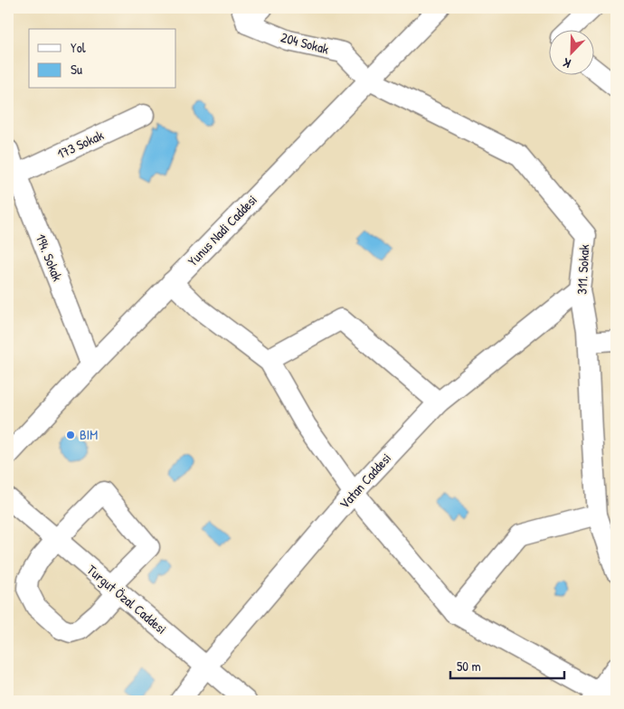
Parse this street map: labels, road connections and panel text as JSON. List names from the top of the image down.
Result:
{
  "streets": {
    "street": [
      "204 Sokak",
      "173 Sokak",
      "Yunus Nadi Caddesi",
      "194. Sokak",
      "311. Sokak",
      "Vatan Caddesi",
      "Turgut Özal Caddesi"
    ]
  },
  "crossings": [
    ["204 Sokak", "Yunus Nadi Caddesi"],
    ["204 Sokak", "311. Sokak"],
    ["173 Sokak", "194. Sokak"],
    ["Yunus Nadi Caddesi", "194. Sokak"],
    ["Yunus Nadi Caddesi", "311. Sokak"],
    ["311. Sokak", "Vatan Caddesi"],
    ["Vatan Caddesi", "Turgut Özal Caddesi"]
  ],
  "places": ["BIM"],
  "legend": ["Yol", "Su"],
  "scale_bar": "50 m",
  "north": "bottom left"
}
